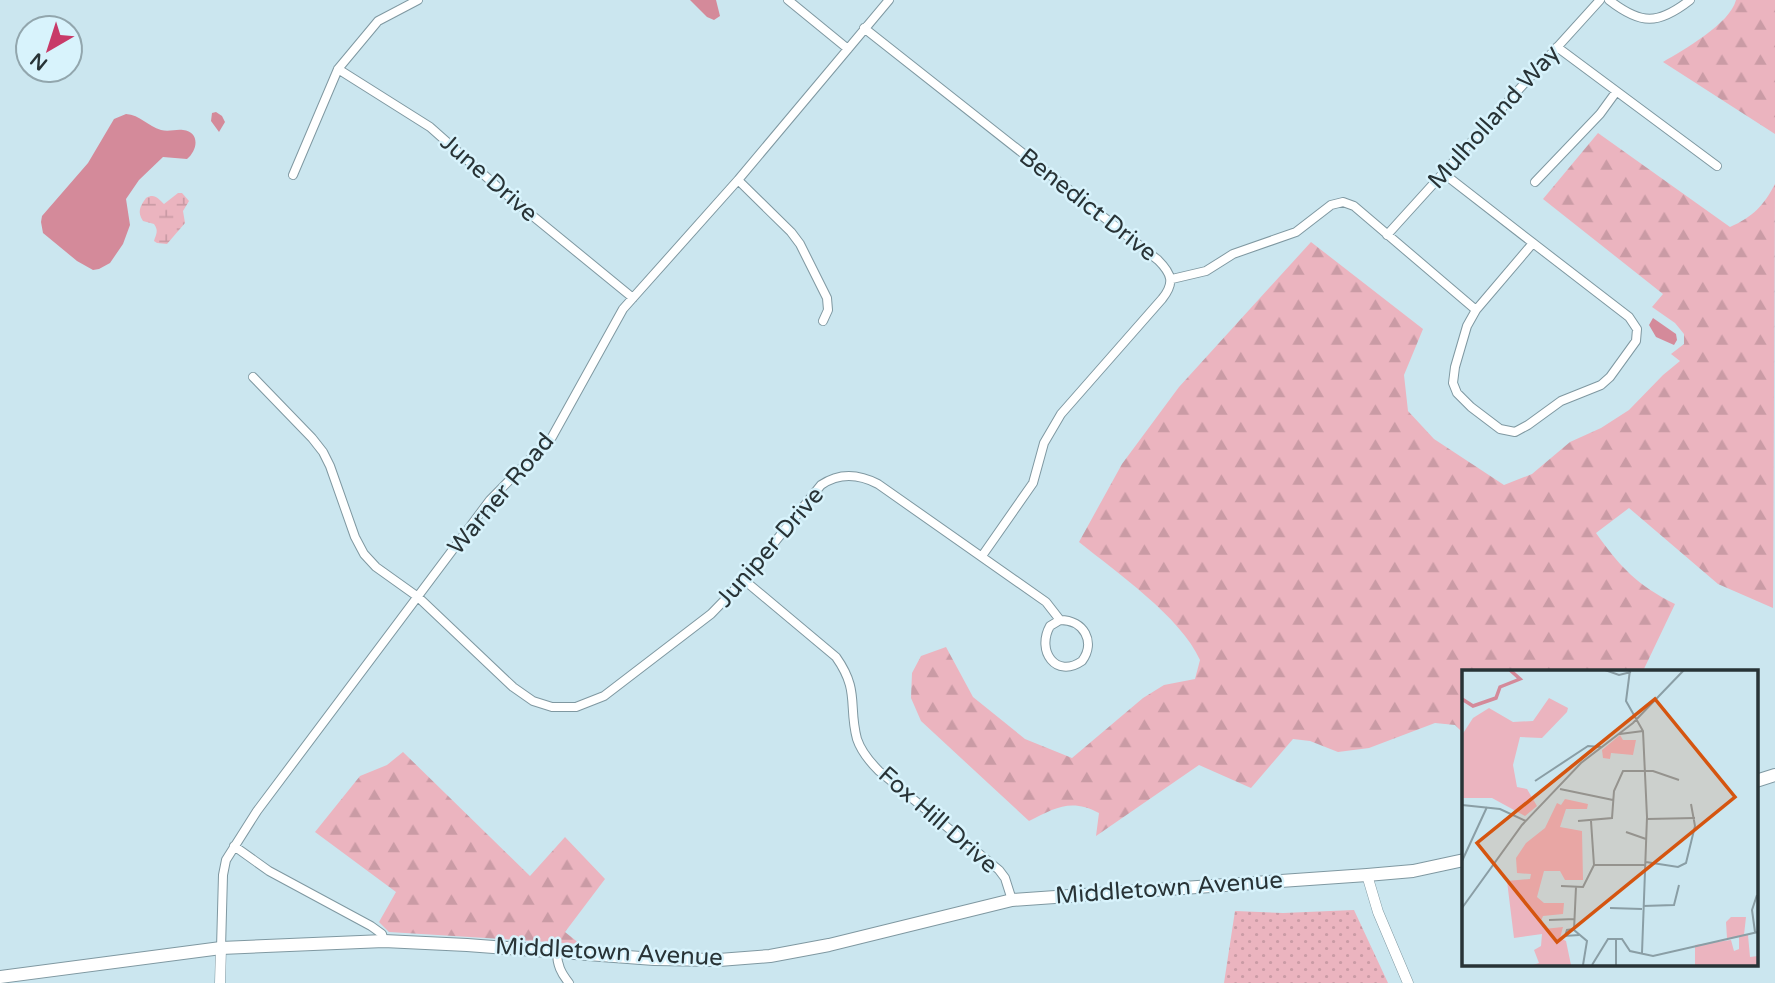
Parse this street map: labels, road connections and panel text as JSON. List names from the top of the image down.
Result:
{
  "streets": {
    "main road": ["Middletown Avenue"],
    "street": [
      "Mulholland Way",
      "June Drive",
      "Benedict Drive",
      "Warner Road",
      "Juniper Drive",
      "Fox Hill Drive"
    ]
  },
  "crossings": [
    ["June Drive", "Warner Road"],
    ["Benedict Drive", "Warner Road"],
    ["Benedict Drive", "Juniper Drive"],
    ["Warner Road", "Juniper Drive"],
    ["Warner Road", "Middletown Avenue"],
    ["Juniper Drive", "Fox Hill Drive"],
    ["Fox Hill Drive", "Middletown Avenue"]
  ],
  "north": "bottom left"
}
